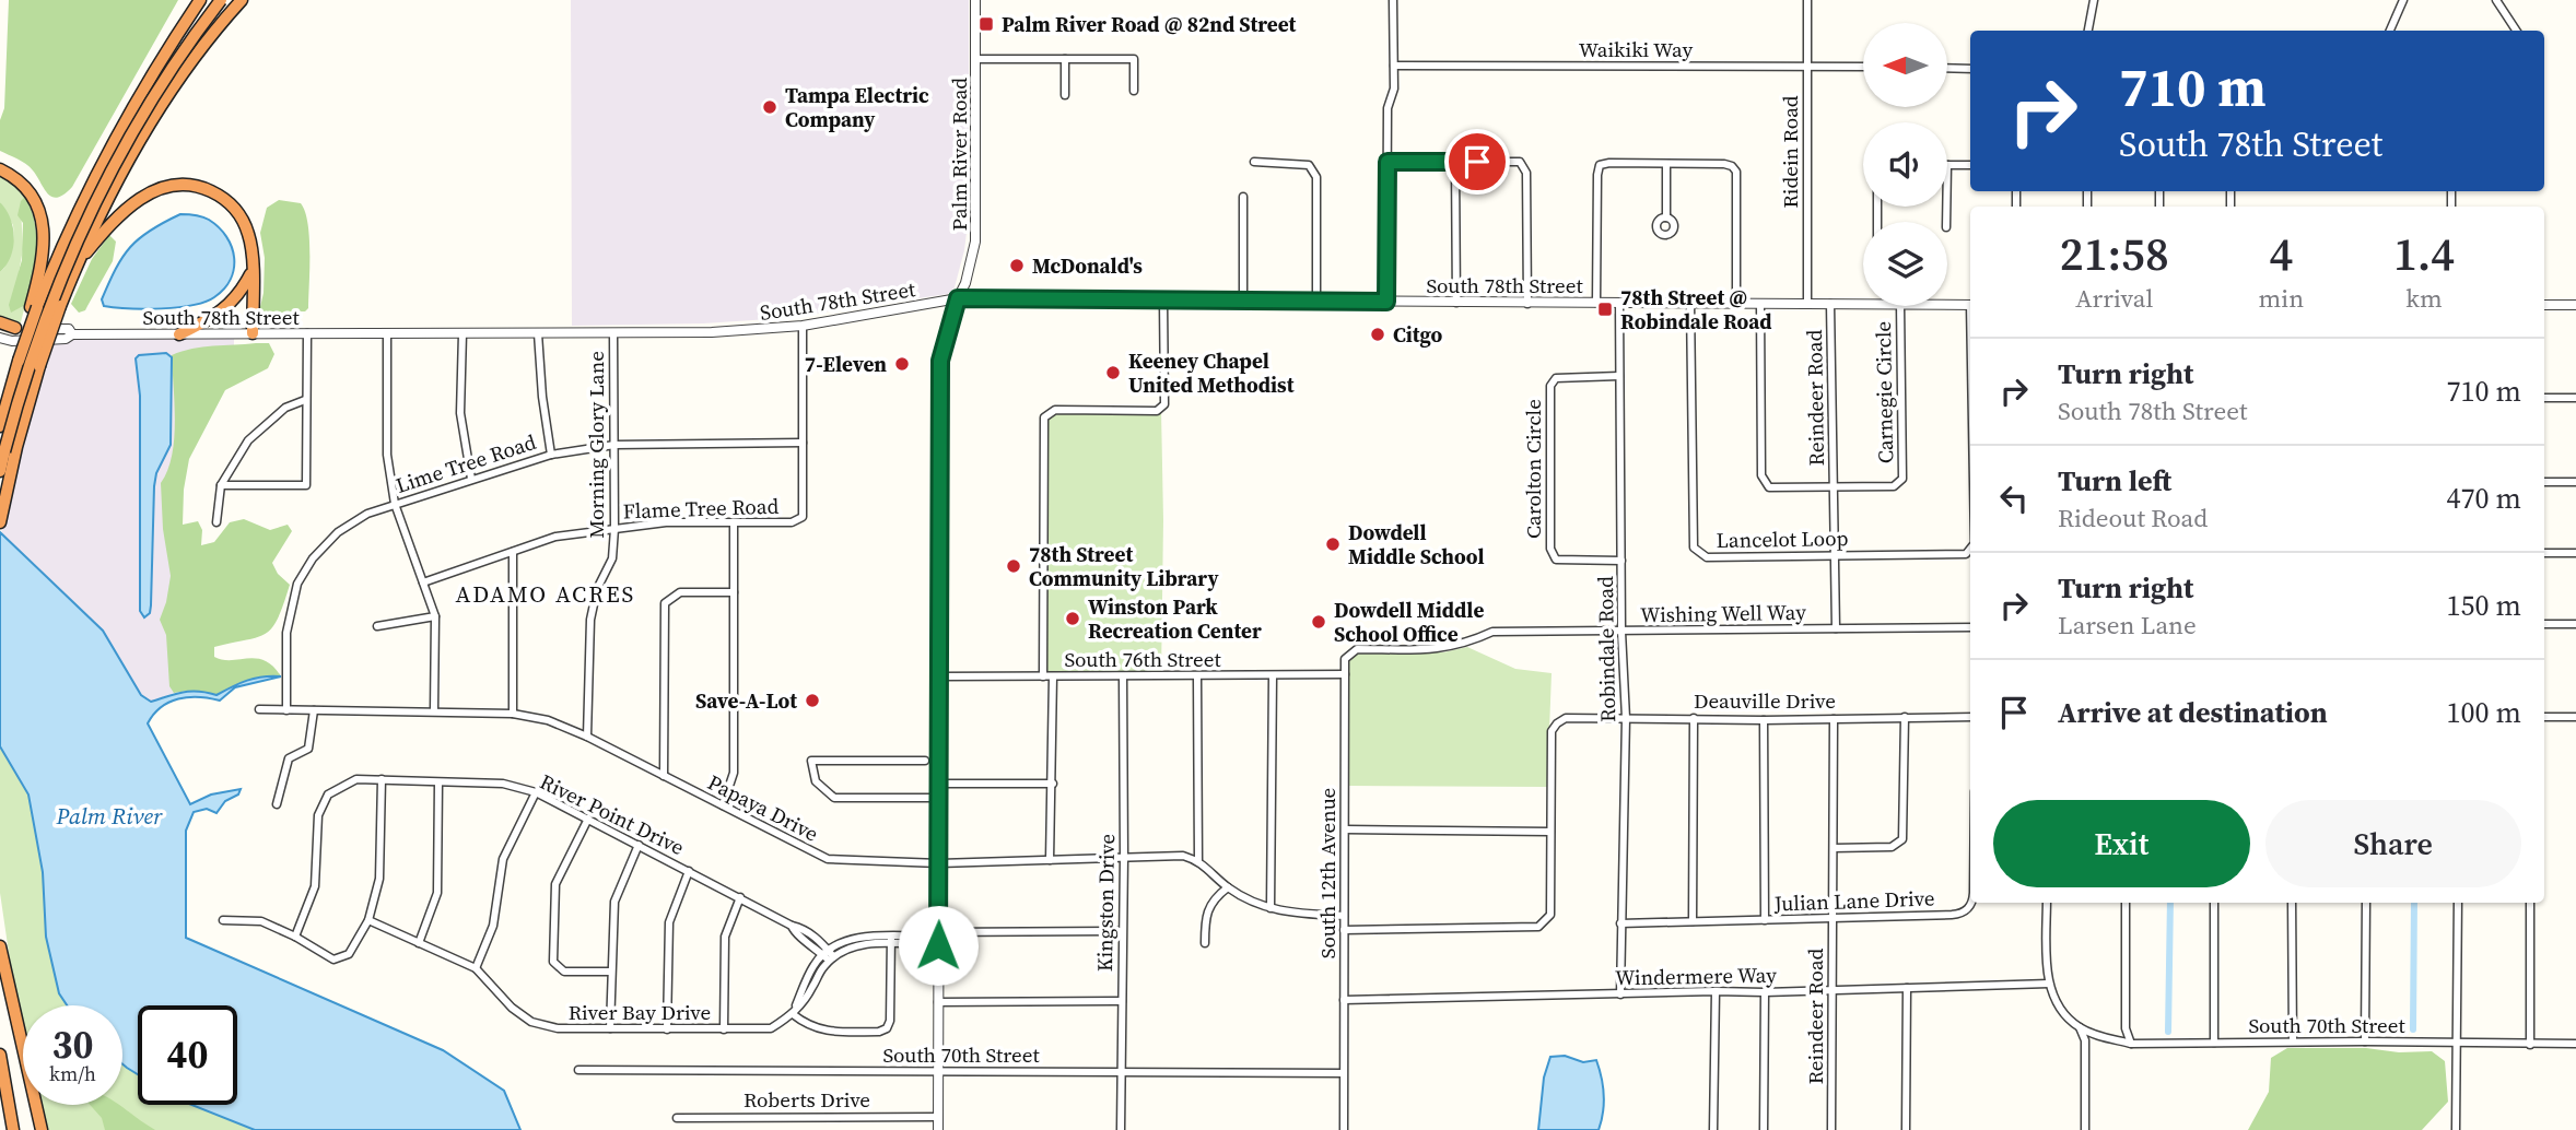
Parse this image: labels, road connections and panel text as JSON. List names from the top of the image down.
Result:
{
  "streets": {
    "street": [
      "Waikiki Way",
      "Ridein Road",
      "Palm River Road",
      "South 78th Street",
      "Carnegie Circle",
      "Reindeer Road",
      "Morning Glory Lane",
      "Lime Tree Road",
      "Carolton Circle",
      "Flame Tree Road",
      "Lancelot Loop",
      "Wishing Well Way",
      "Robindale Road",
      "South 76th Street",
      "Deauville Drive",
      "Papaya Drive",
      "River Point Drive",
      "South 12th Avenue",
      "Julian Lane Drive",
      "Kingston Drive",
      "Windermere Way",
      "River Bay Drive",
      "South 70th Street",
      "Roberts Drive"
    ]
  },
  "crossings": [
    ["Waikiki Way", "Ridein Road"],
    ["Ridein Road", "South 78th Street"],
    ["Palm River Road", "South 78th Street"],
    ["Palm River Road", "South 76th Street"],
    ["Palm River Road", "Papaya Drive"],
    ["Palm River Road", "South 70th Street"],
    ["Palm River Road", "Roberts Drive"],
    ["South 78th Street", "Carnegie Circle"],
    ["South 78th Street", "Reindeer Road"],
    ["South 78th Street", "Morning Glory Lane"],
    ["South 78th Street", "Lancelot Loop"],
    ["South 78th Street", "Robindale Road"],
    ["Carnegie Circle", "Reindeer Road"],
    ["Reindeer Road", "Lancelot Loop"],
    ["Reindeer Road", "Wishing Well Way"],
    ["Reindeer Road", "Deauville Drive"],
    ["Reindeer Road", "Julian Lane Drive"],
    ["Reindeer Road", "Windermere Way"],
    ["Morning Glory Lane", "Lime Tree Road"],
    ["Morning Glory Lane", "Flame Tree Road"],
    ["Morning Glory Lane", "Papaya Drive"],
    ["Lime Tree Road", "Flame Tree Road"],
    ["Lime Tree Road", "Papaya Drive"],
    ["Carolton Circle", "Robindale Road"],
    ["Wishing Well Way", "Robindale Road"],
    ["Wishing Well Way", "South 76th Street"],
    ["Wishing Well Way", "South 12th Avenue"],
    ["Robindale Road", "Deauville Drive"],
    ["Robindale Road", "Julian Lane Drive"],
    ["Robindale Road", "Windermere Way"],
    ["South 76th Street", "South 12th Avenue"],
    ["South 76th Street", "Kingston Drive"],
    ["Papaya Drive", "Kingston Drive"],
    ["South 12th Avenue", "Windermere Way"],
    ["South 12th Avenue", "South 70th Street"],
    ["Kingston Drive", "South 70th Street"]
  ],
  "districts": ["ADAMO ACRES"],
  "water": ["Palm River"],
  "places": {
    "transit": ["Palm River Road @ 82nd Street", "78th Street @ Robindale Road"],
    "other": [
      "Tampa Electric Company",
      "McDonald's",
      "Citgo",
      "7-Eleven",
      "Keeney Chapel United Methodist",
      "Dowdell Middle School",
      "78th Street Community Library",
      "Winston Park Recreation Center",
      "Dowdell Middle School Office",
      "Save-A-Lot"
    ]
  },
  "north": "left",
  "page": {
    "turn": ["710 m", "South 78th Street"],
    "eta": [
      "21:58",
      "Arrival",
      "4",
      "min",
      "1.4",
      "km"
    ],
    "list": [
      {
        "name": "Turn right",
        "note": "South 78th Street",
        "value": "710 m"
      },
      {
        "name": "Turn left",
        "note": "Rideout Road",
        "value": "470 m"
      },
      {
        "name": "Turn right",
        "note": "Larsen Lane",
        "value": "150 m"
      },
      {
        "name": "Arrive at destination",
        "value": "100 m"
      }
    ],
    "buttons": ["Exit", "Share"],
    "speed": "30 km/h",
    "limit": "40"
  }
}
